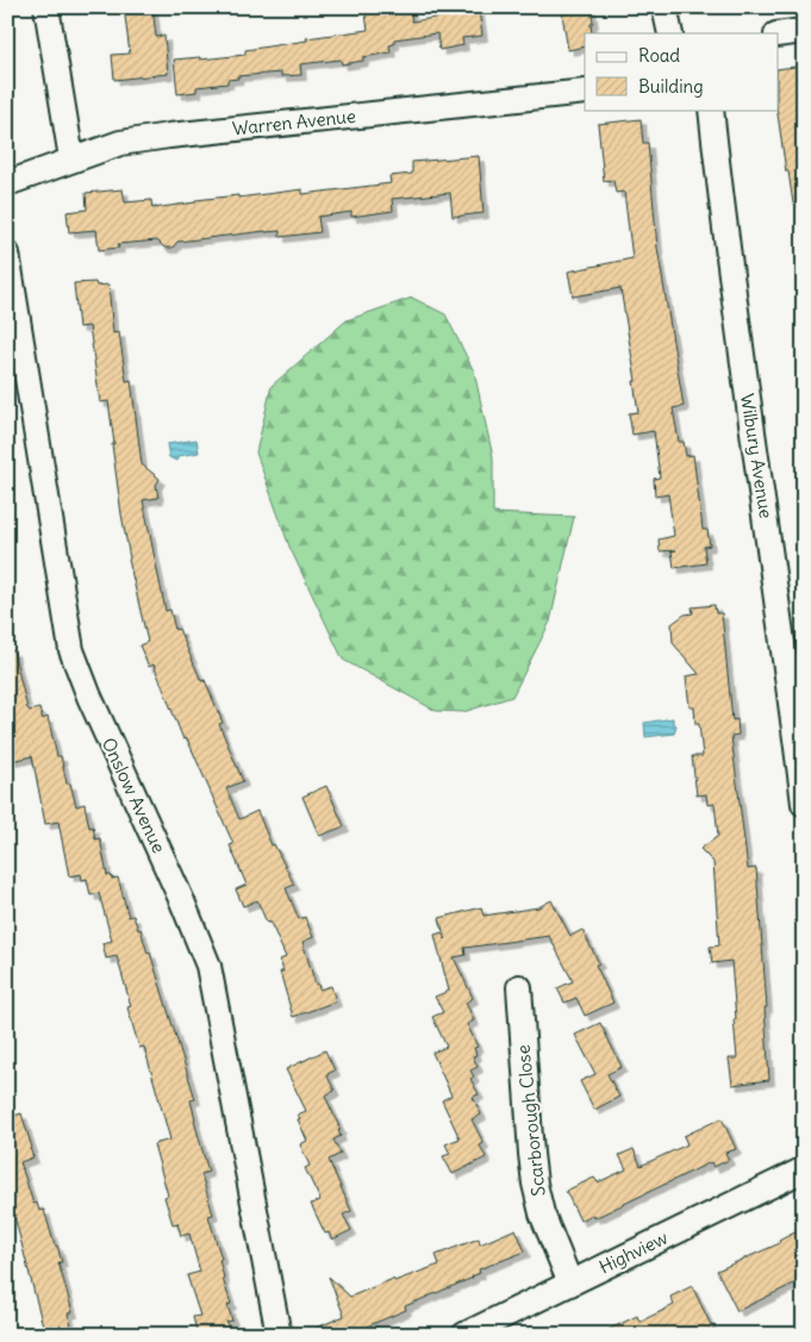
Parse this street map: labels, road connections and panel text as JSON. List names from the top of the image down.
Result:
{
  "streets": {
    "street": [
      "Warren Avenue",
      "Wilbury Avenue",
      "Onslow Avenue",
      "Scarborough Close",
      "Highview"
    ]
  },
  "crossings": [
    ["Scarborough Close", "Highview"]
  ],
  "legend": ["Road", "Building"]
}
